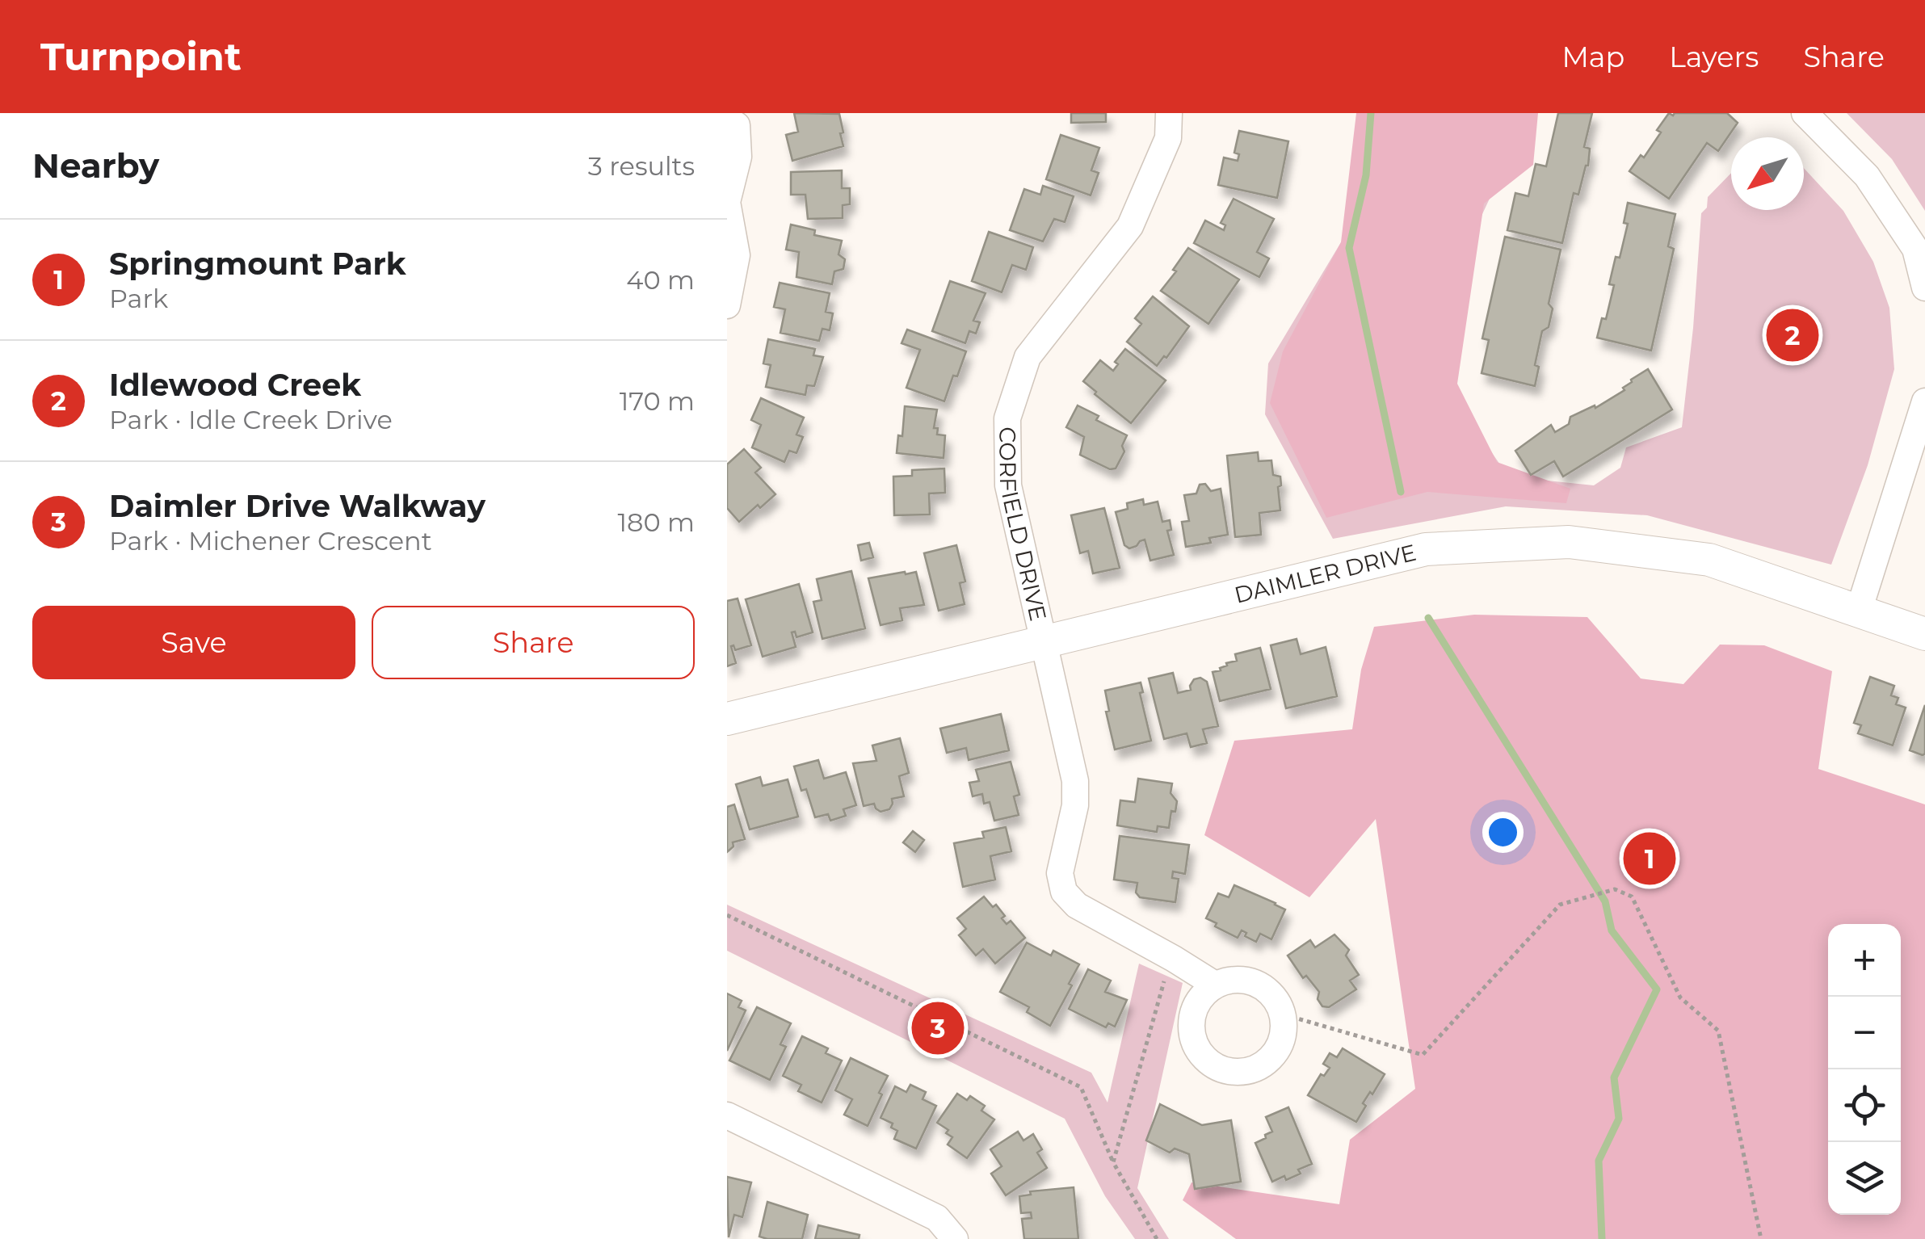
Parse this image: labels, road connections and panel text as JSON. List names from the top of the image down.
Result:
{
  "streets": {
    "street": ["CORFIELD DRIVE", "DAIMLER DRIVE"]
  },
  "crossings": [
    ["CORFIELD DRIVE", "DAIMLER DRIVE"]
  ],
  "north": "bottom left",
  "page": {
    "header": "Turnpoint",
    "nav": ["Map", "Layers", "Share"],
    "heading": ["Nearby", "3 results"],
    "list": [
      {
        "mark": "1",
        "name": "Springmount Park",
        "note": "Park",
        "value": "40 m"
      },
      {
        "mark": "2",
        "name": "Idlewood Creek",
        "note": "Park · Idle Creek Drive",
        "value": "170 m"
      },
      {
        "mark": "3",
        "name": "Daimler Drive Walkway",
        "note": "Park · Michener Crescent",
        "value": "180 m"
      }
    ],
    "pins": ["2", "1", "3"],
    "buttons": ["Save", "Share"],
    "map_buttons": ["+", "−"]
  }
}
